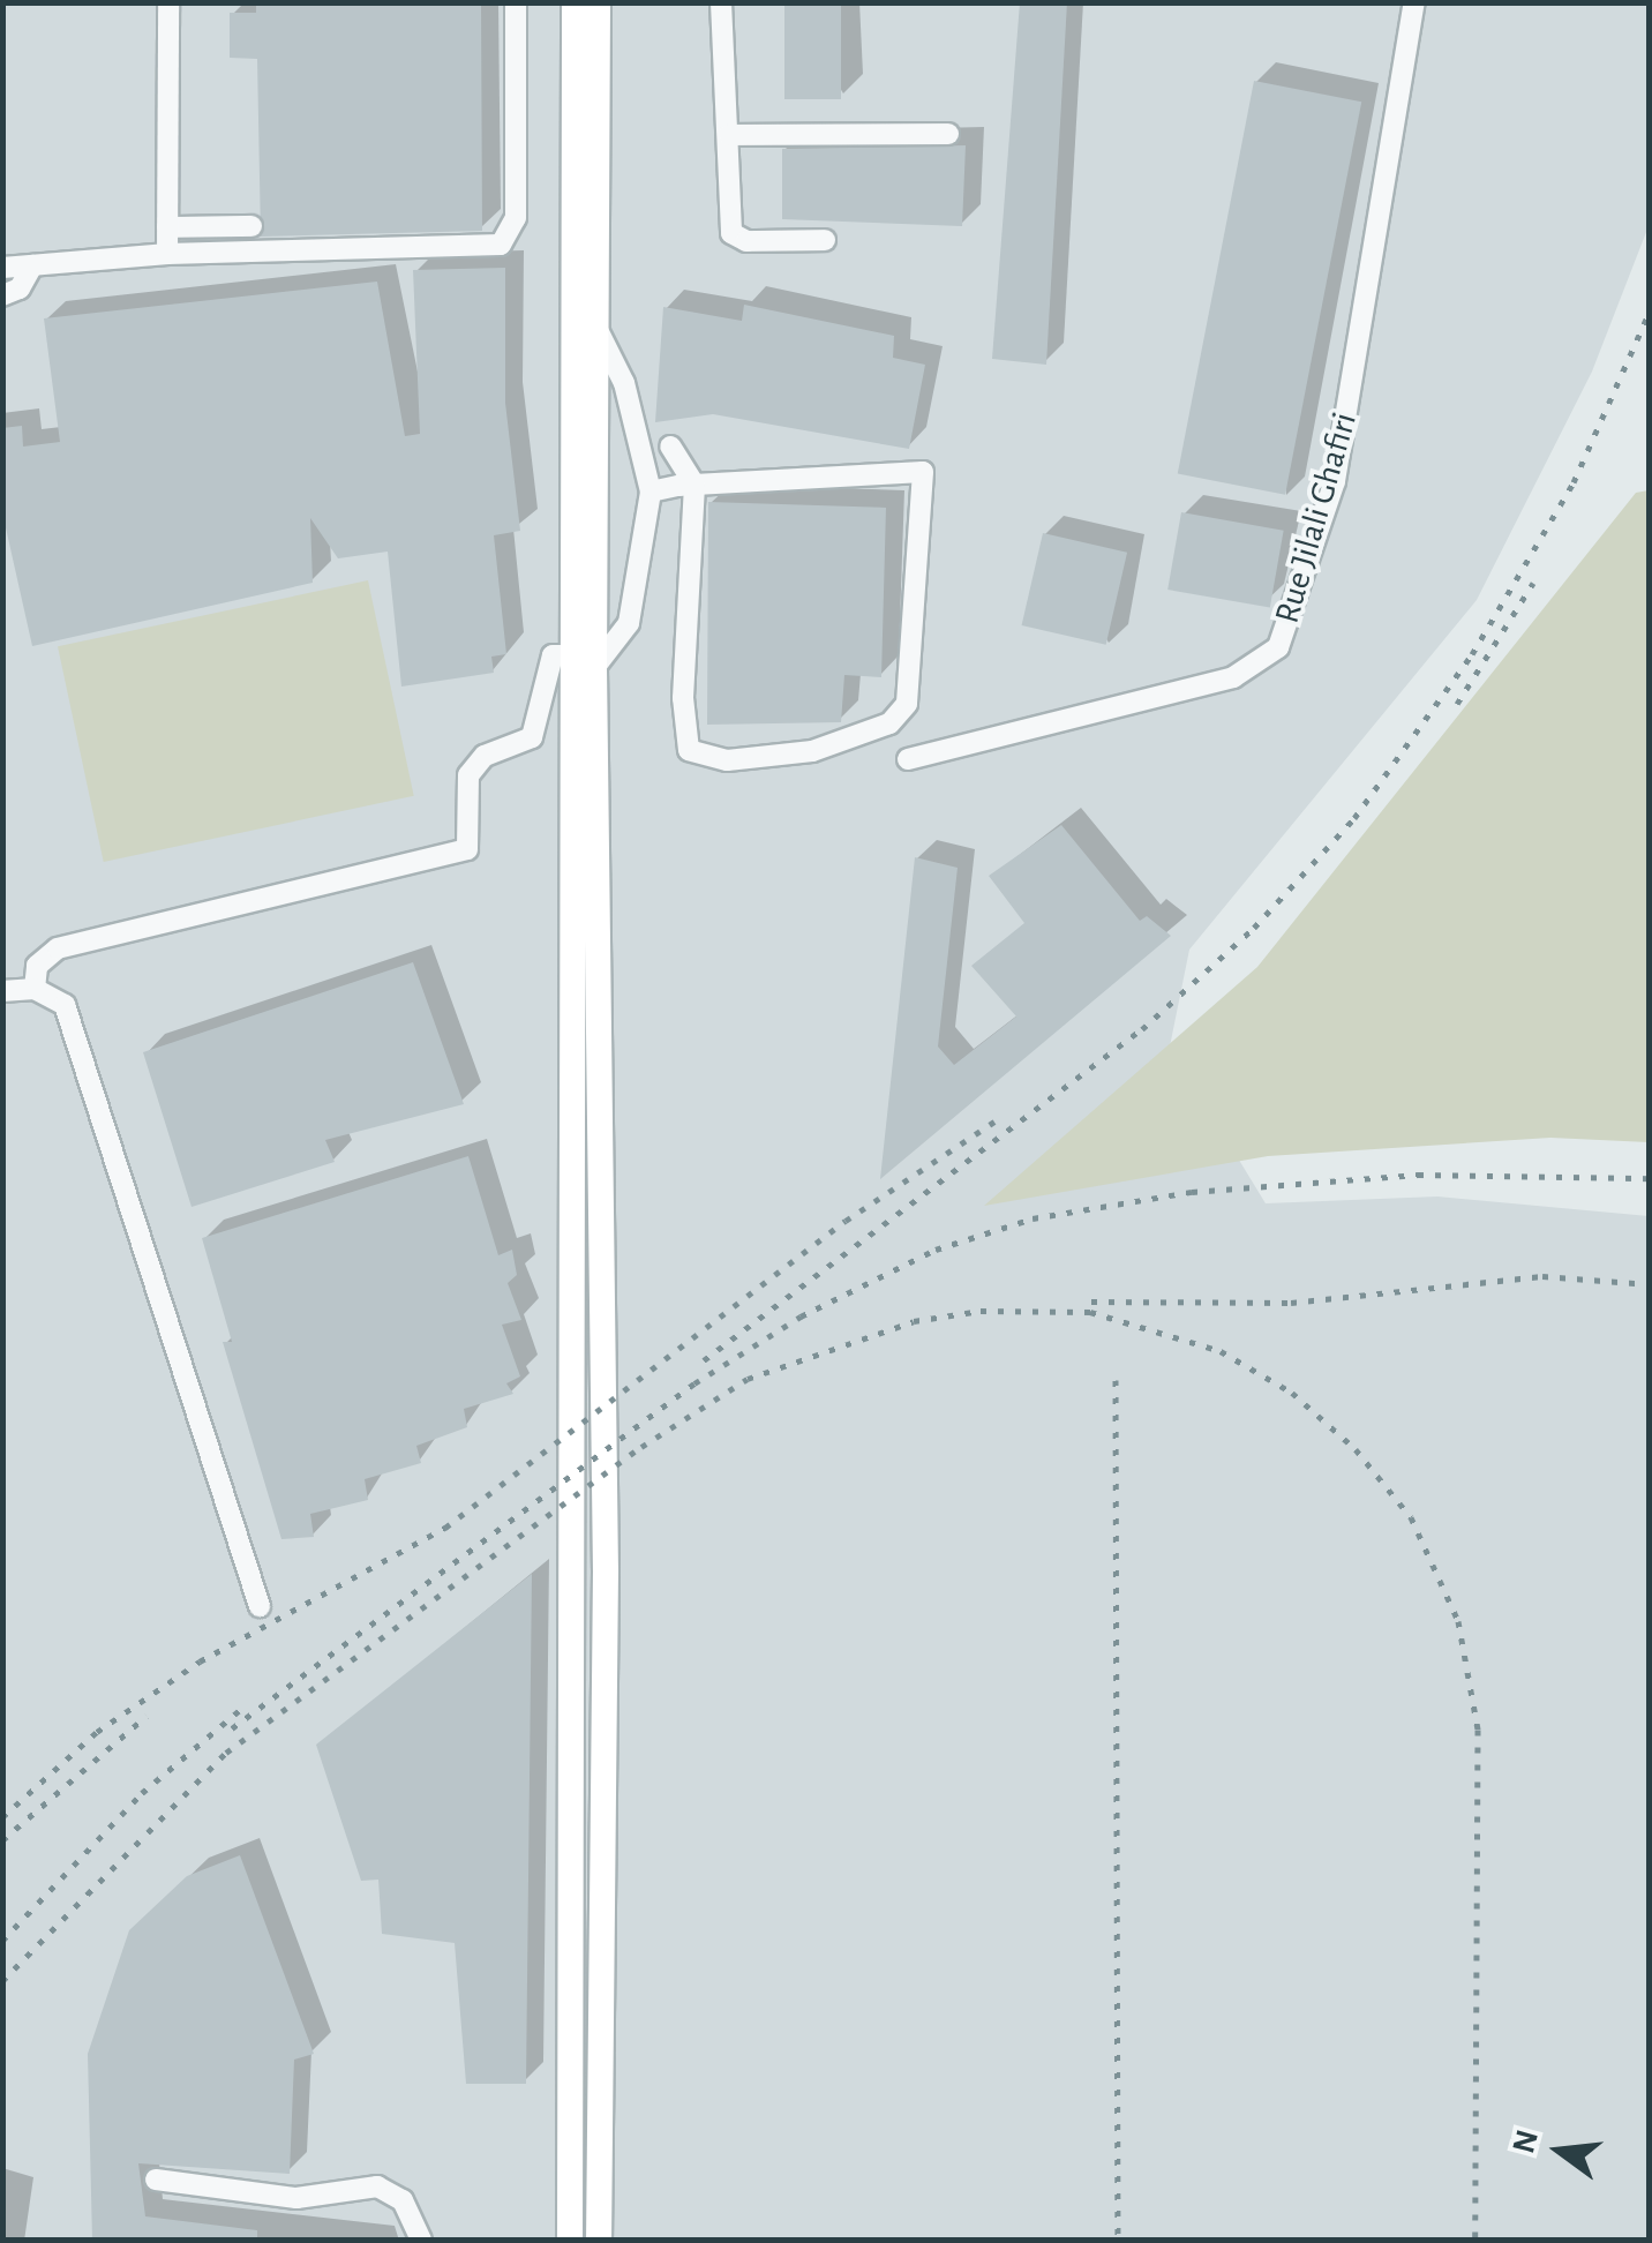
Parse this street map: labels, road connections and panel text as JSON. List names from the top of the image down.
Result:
{
  "streets": {
    "street": ["Rue Jilali Ghafiri"]
  },
  "north": "left"
}
